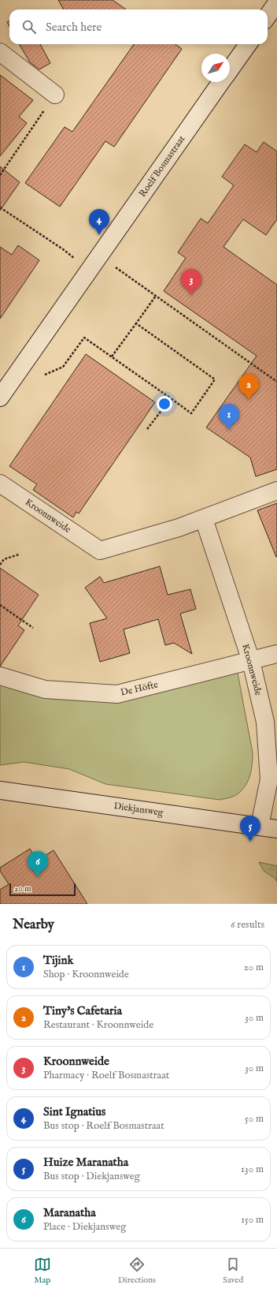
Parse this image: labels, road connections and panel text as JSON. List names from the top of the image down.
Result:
{
  "streets": {
    "street": [
      "Roelf Bosmastraat",
      "Kroonnweide",
      "De Höfte",
      "Diekjansweg"
    ]
  },
  "crossings": [
    ["Kroonnweide", "De Höfte"],
    ["Kroonnweide", "Diekjansweg"]
  ],
  "scale_bar": "20 m",
  "north": "top right",
  "page": {
    "search": "Search here",
    "pins": [
      "4",
      "3",
      "2",
      "1",
      "5",
      "6"
    ],
    "scale": "20 m",
    "heading": ["Nearby", "6 results"],
    "list": [
      {
        "mark": "1",
        "name": "Tijink",
        "note": "Shop · Kroonnweide",
        "value": "20 m"
      },
      {
        "mark": "2",
        "name": "Tiny's Cafetaria",
        "note": "Restaurant · Kroonnweide",
        "value": "30 m"
      },
      {
        "mark": "3",
        "name": "Kroonnweide",
        "note": "Pharmacy · Roelf Bosmastraat",
        "value": "30 m"
      },
      {
        "mark": "4",
        "name": "Sint Ignatius",
        "note": "Bus stop · Roelf Bosmastraat",
        "value": "50 m"
      },
      {
        "mark": "5",
        "name": "Huize Maranatha",
        "note": "Bus stop · Diekjansweg",
        "value": "130 m"
      },
      {
        "mark": "6",
        "name": "Maranatha",
        "note": "Place · Diekjansweg",
        "value": "150 m"
      }
    ],
    "nav": ["Map", "Directions", "Saved"]
  }
}
